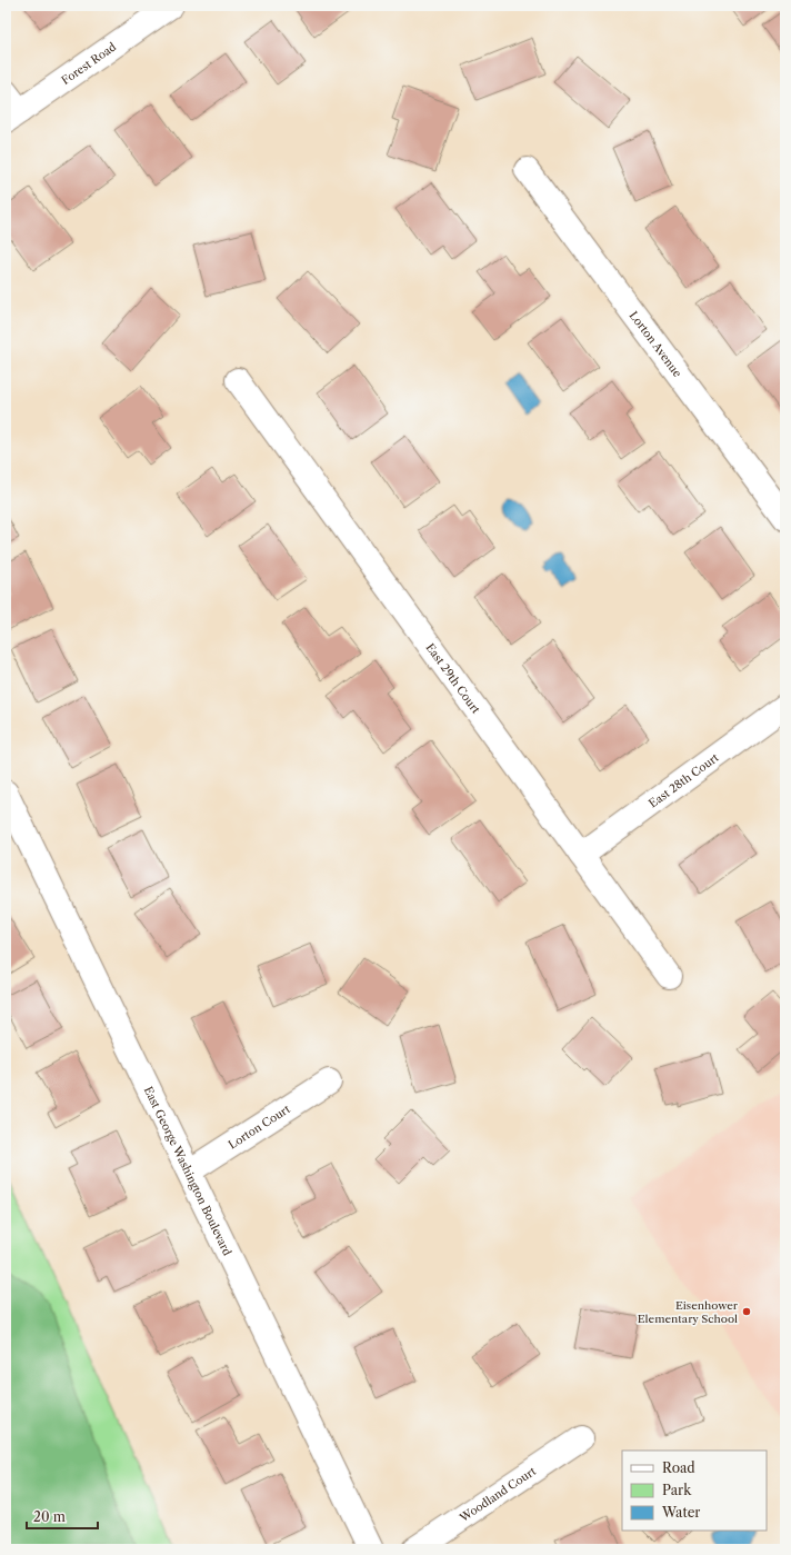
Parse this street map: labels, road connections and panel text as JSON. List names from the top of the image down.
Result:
{
  "streets": {
    "street": [
      "Forest Road",
      "Lorton Avenue",
      "East 29th Court",
      "East 28th Court",
      "Lorton Court",
      "East George Washington Boulevard",
      "Woodland Court"
    ]
  },
  "crossings": [
    ["East 29th Court", "East 28th Court"],
    ["Lorton Court", "East George Washington Boulevard"]
  ],
  "places": ["Eisenhower Elementary School"],
  "legend": ["Road", "Park", "Water"],
  "scale_bar": "20 m"
}
